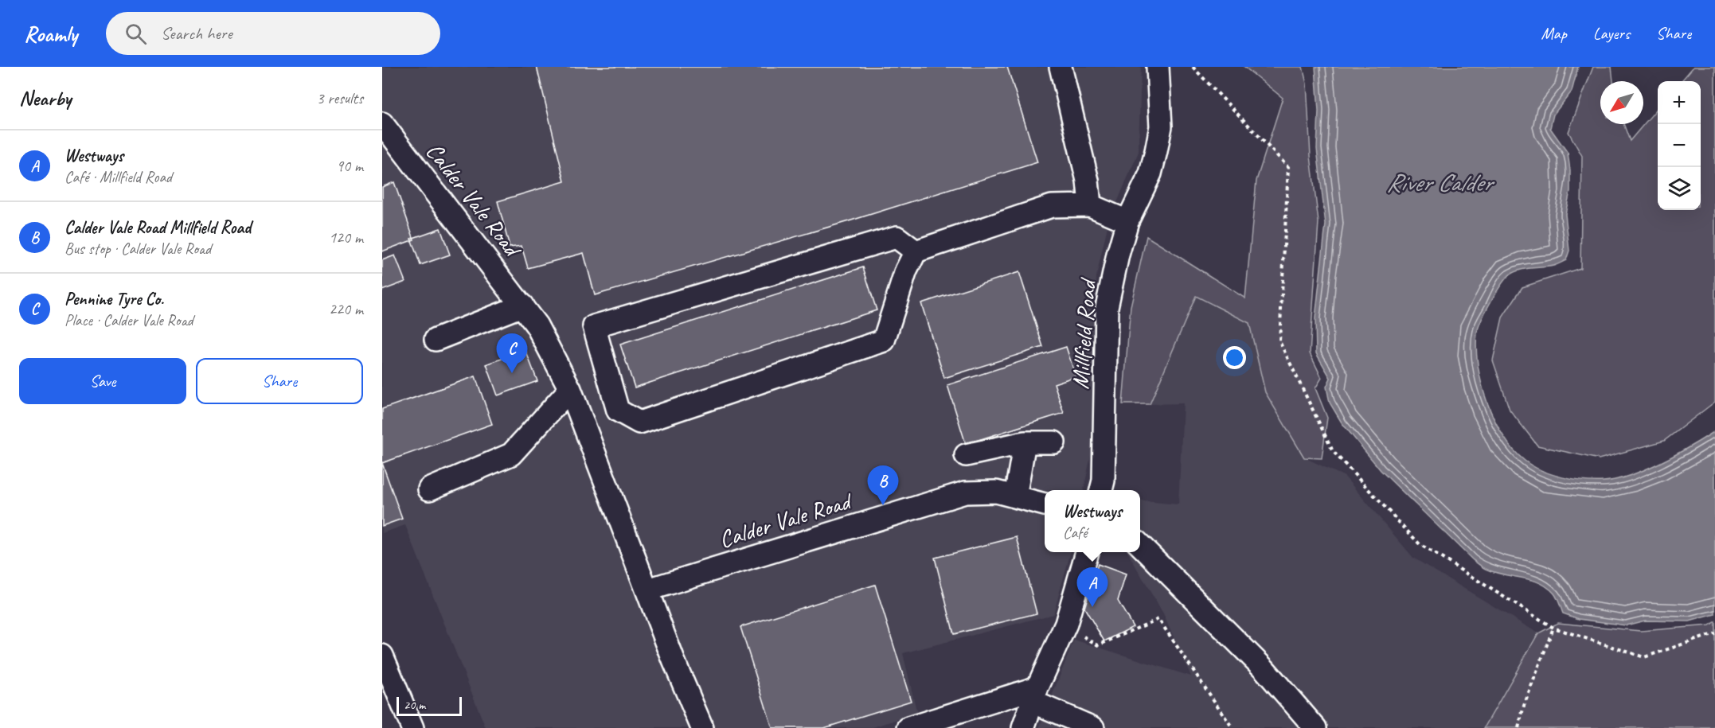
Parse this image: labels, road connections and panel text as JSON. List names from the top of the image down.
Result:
{
  "streets": {
    "street": ["Calder Vale Road", "Millfield Road"]
  },
  "water": ["River Calder"],
  "scale_bar": "20 m",
  "north": "bottom left",
  "page": {
    "header": "Roamly",
    "search": "Search here",
    "nav": ["Map", "Layers", "Share"],
    "heading": ["Nearby", "3 results"],
    "map_buttons": ["+", "−"],
    "list": [
      {
        "mark": "A",
        "name": "Westways",
        "note": "Café · Millfield Road",
        "value": "90 m"
      },
      {
        "mark": "B",
        "name": "Calder Vale Road Millfield Road",
        "note": "Bus stop · Calder Vale Road",
        "value": "120 m"
      },
      {
        "mark": "C",
        "name": "Pennine Tyre Co.",
        "note": "Place · Calder Vale Road",
        "value": "220 m"
      }
    ],
    "pins": ["C", "B", "A"],
    "buttons": ["Save", "Share"],
    "popup": ["Westways", "Café"],
    "scale": "20 m"
  }
}
